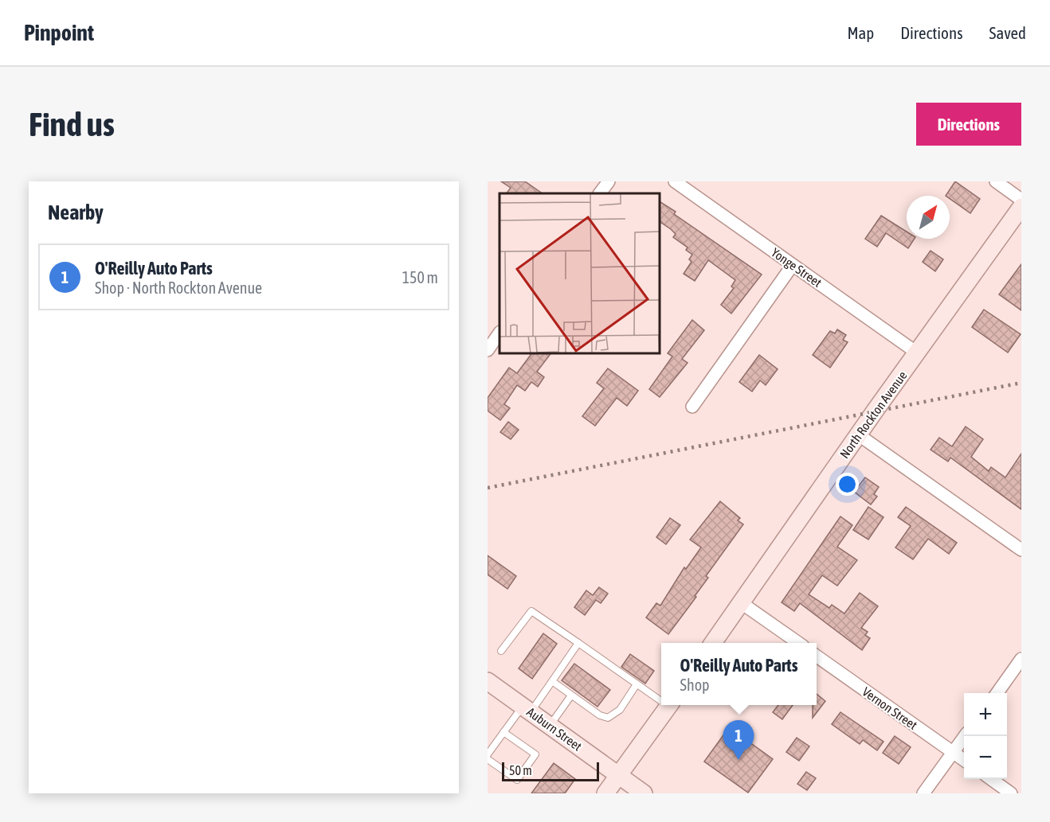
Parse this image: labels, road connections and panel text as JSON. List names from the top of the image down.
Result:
{
  "streets": {
    "main road": ["North Rockton Avenue", "Auburn Street"],
    "street": ["Yonge Street", "Vernon Street"]
  },
  "crossings": [
    ["Yonge Street", "North Rockton Avenue"]
  ],
  "scale_bar": "50 m",
  "north": "top right",
  "page": {
    "header": "Pinpoint",
    "nav": ["Map", "Directions", "Saved"],
    "buttons": "Directions",
    "title": "Find us",
    "heading": "Nearby",
    "list": [
      {
        "mark": "1",
        "name": "O'Reilly Auto Parts",
        "note": "Shop · North Rockton Avenue",
        "value": "150 m"
      }
    ],
    "popup": ["O'Reilly Auto Parts", "Shop"],
    "map_buttons": ["+", "−"],
    "pins": "1",
    "scale": "50 m"
  }
}
